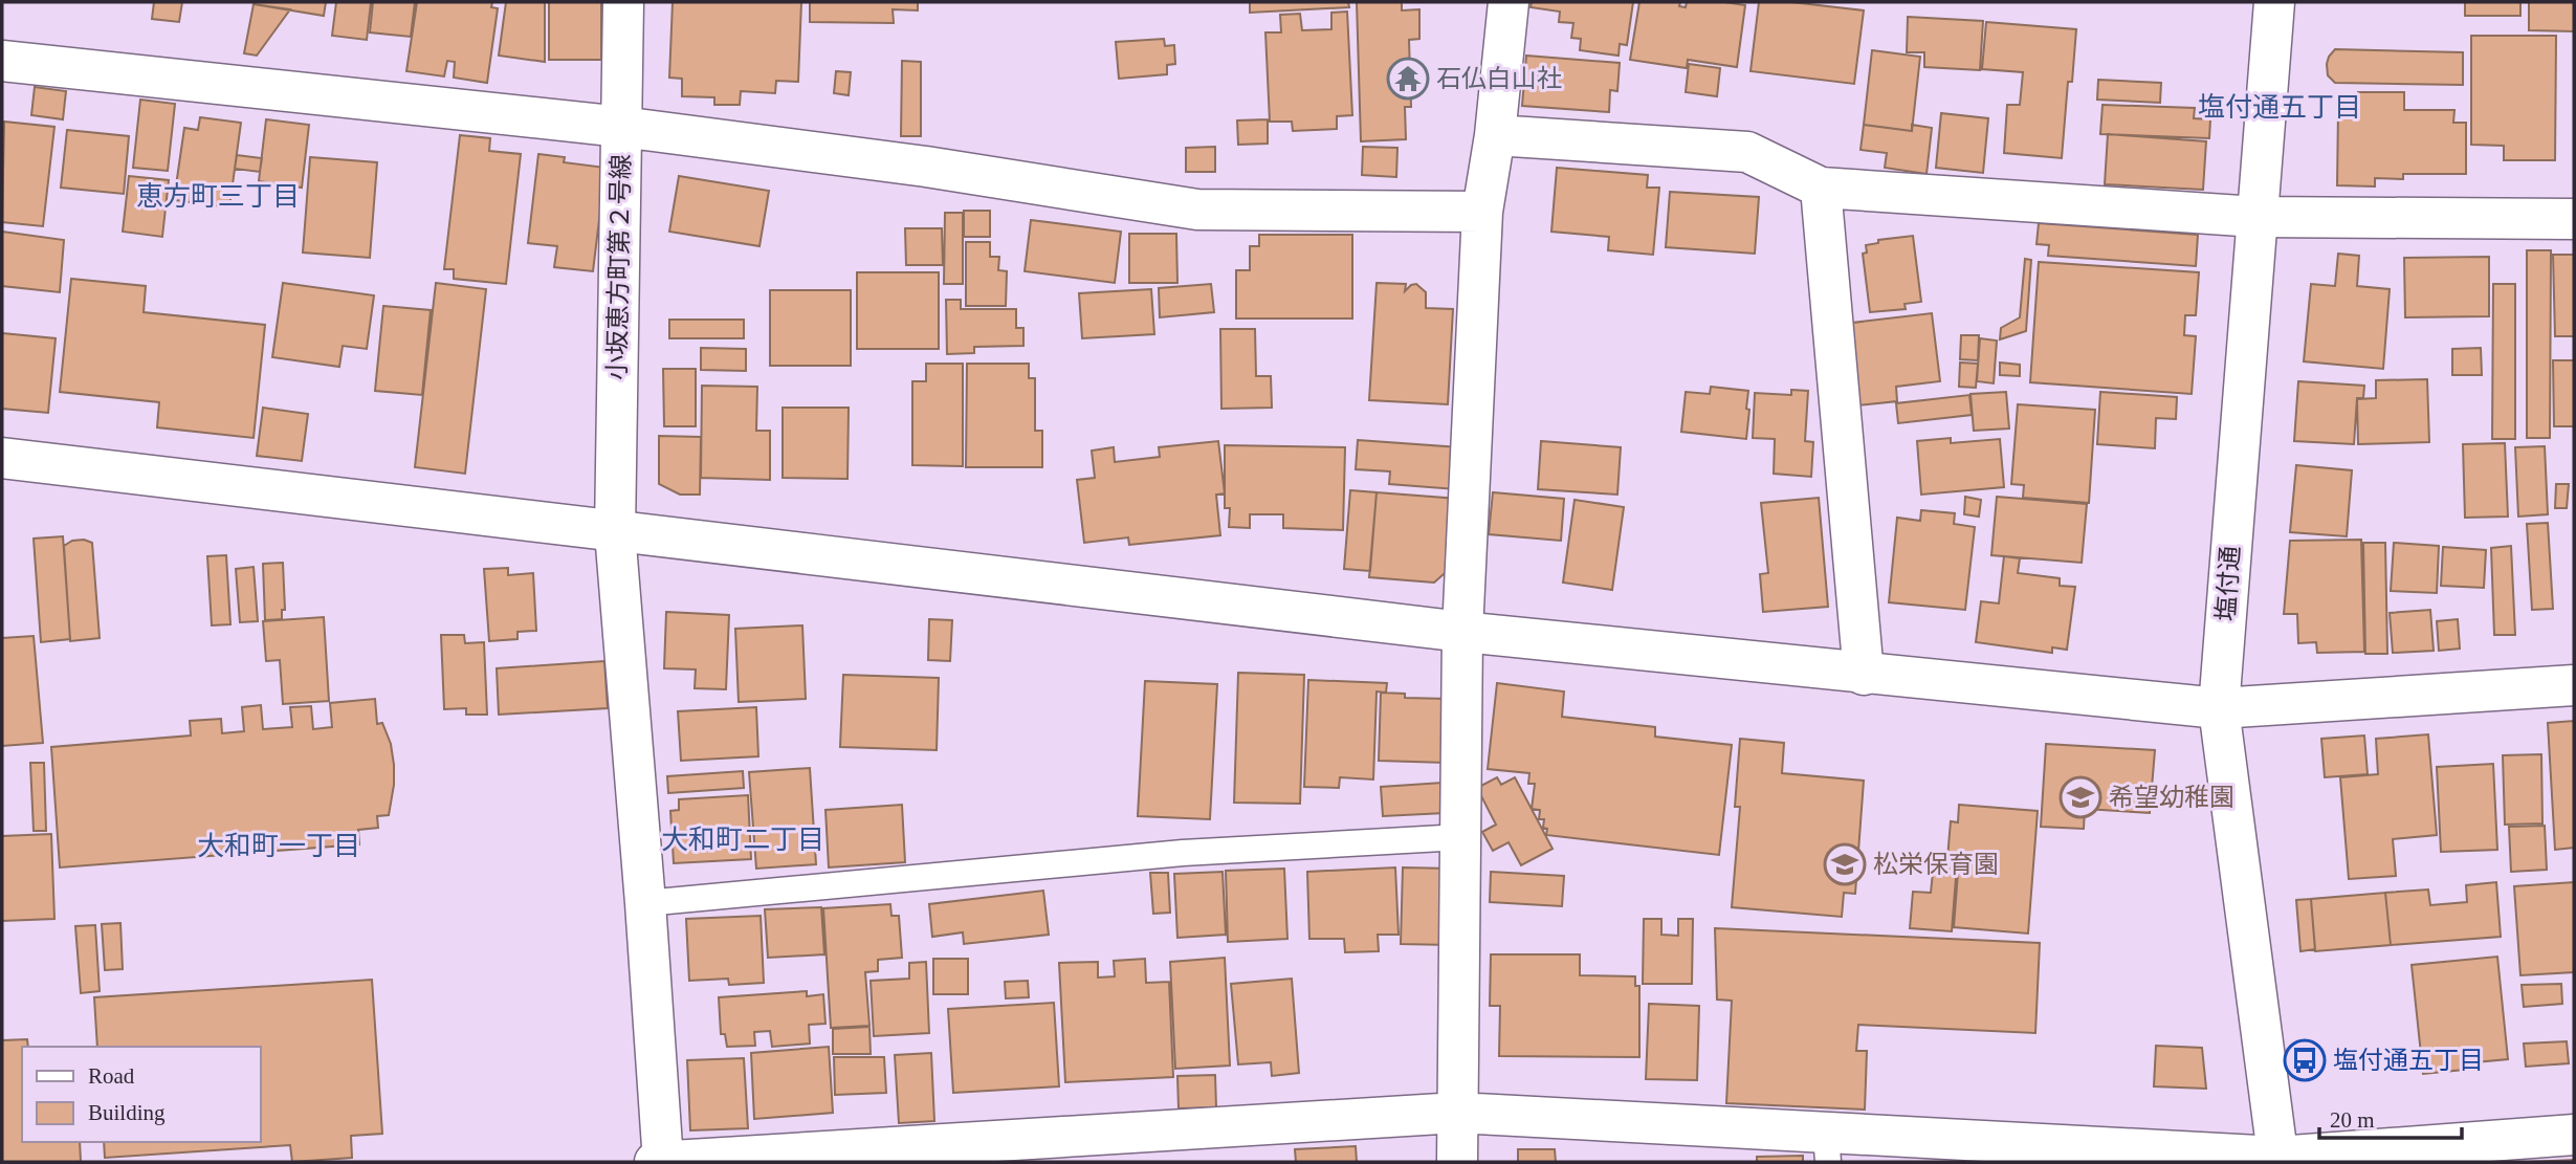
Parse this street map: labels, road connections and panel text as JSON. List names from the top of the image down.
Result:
{
  "streets": {
    "street": ["小坂恵方町第２号線", "塩付通"]
  },
  "districts": [
    "塩付通五丁目",
    "恵方町三丁目",
    "大和町二丁目",
    "大和町一丁目"
  ],
  "places": {
    "temple": ["石仏白山社"],
    "school or university": ["希望幼稚園", "松栄保育園"],
    "bus stop": ["塩付通五丁目"]
  },
  "legend": ["Road", "Building"],
  "scale_bar": "20 m"
}
